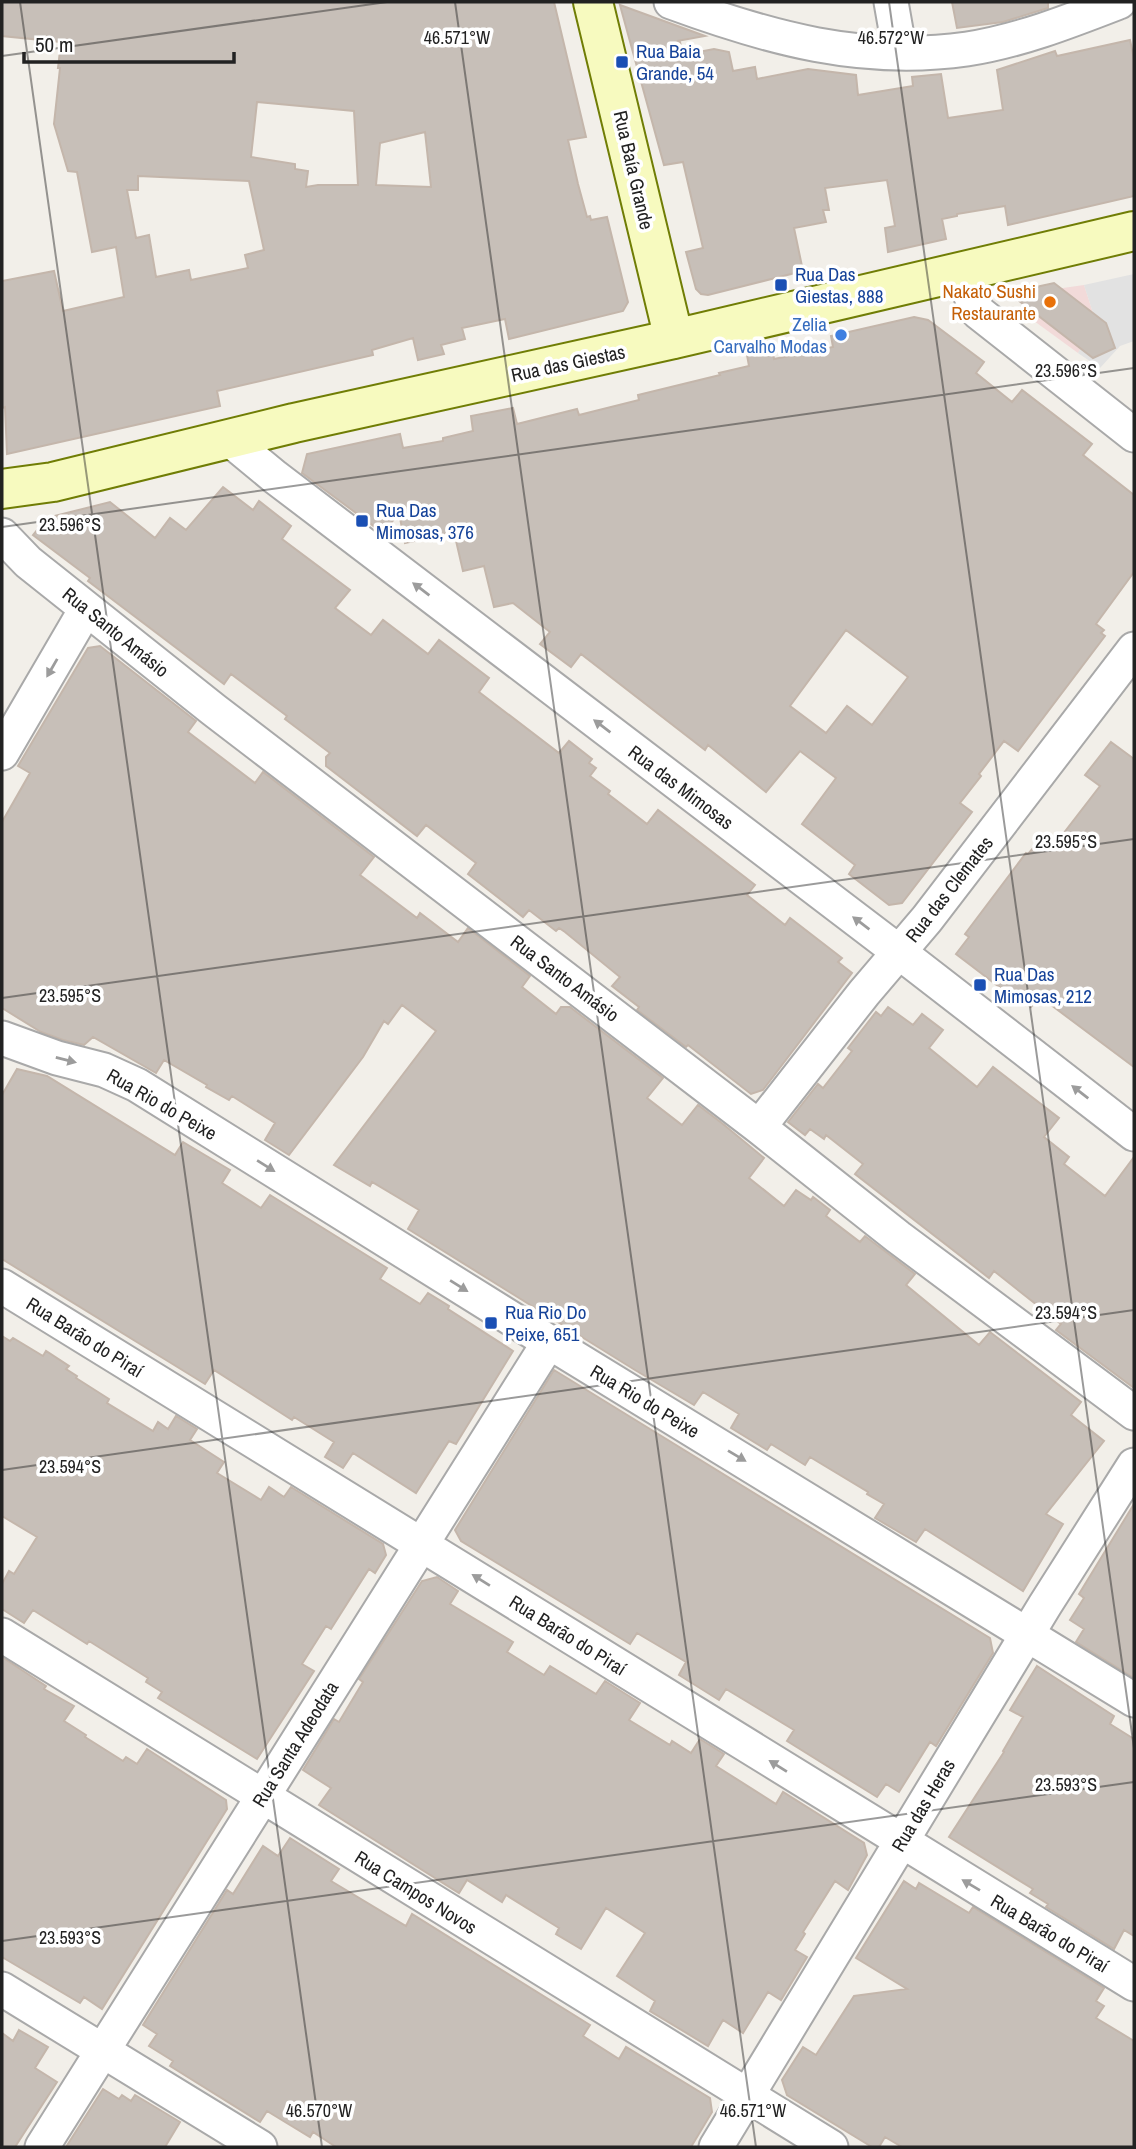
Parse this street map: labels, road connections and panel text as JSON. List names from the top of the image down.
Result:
{
  "streets": {
    "main road": ["Rua Baía Grande", "Rua das Giestas"],
    "street": [
      "Rua Santo Amásio",
      "Rua das Mimosas",
      "Rua das Clemates",
      "Rua Rio do Peixe",
      "Rua Barão do Piraí",
      "Rua Santa Adeodata",
      "Rua das Heras",
      "Rua Campos Novos"
    ]
  },
  "crossings": [
    ["Rua Baía Grande", "Rua das Giestas"],
    ["Rua das Giestas", "Rua das Mimosas"],
    ["Rua Santo Amásio", "Rua das Clemates"],
    ["Rua das Mimosas", "Rua das Clemates"],
    ["Rua Rio do Peixe", "Rua Santa Adeodata"],
    ["Rua Rio do Peixe", "Rua das Heras"],
    ["Rua Barão do Piraí", "Rua Santa Adeodata"],
    ["Rua Barão do Piraí", "Rua das Heras"],
    ["Rua Santa Adeodata", "Rua Campos Novos"],
    ["Rua das Heras", "Rua Campos Novos"]
  ],
  "one_way": ["Rua das Mimosas", "Rua Rio do Peixe", "Rua Barão do Piraí"],
  "places": {
    "transit": [
      "Rua Baia Grande, 54",
      "Rua Das Giestas, 888",
      "Rua Das Mimosas, 376",
      "Rua Das Mimosas, 212",
      "Rua Rio Do Peixe, 651"
    ],
    "other": ["Nakato Sushi Restaurante", "Zelia Carvalho Modas"]
  },
  "scale_bar": "50 m",
  "coordinates": [
    "46.571°W",
    "46.572°W",
    "23.596°S",
    "23.595°S",
    "23.594°S",
    "23.593°S",
    "46.570°W"
  ]
}
